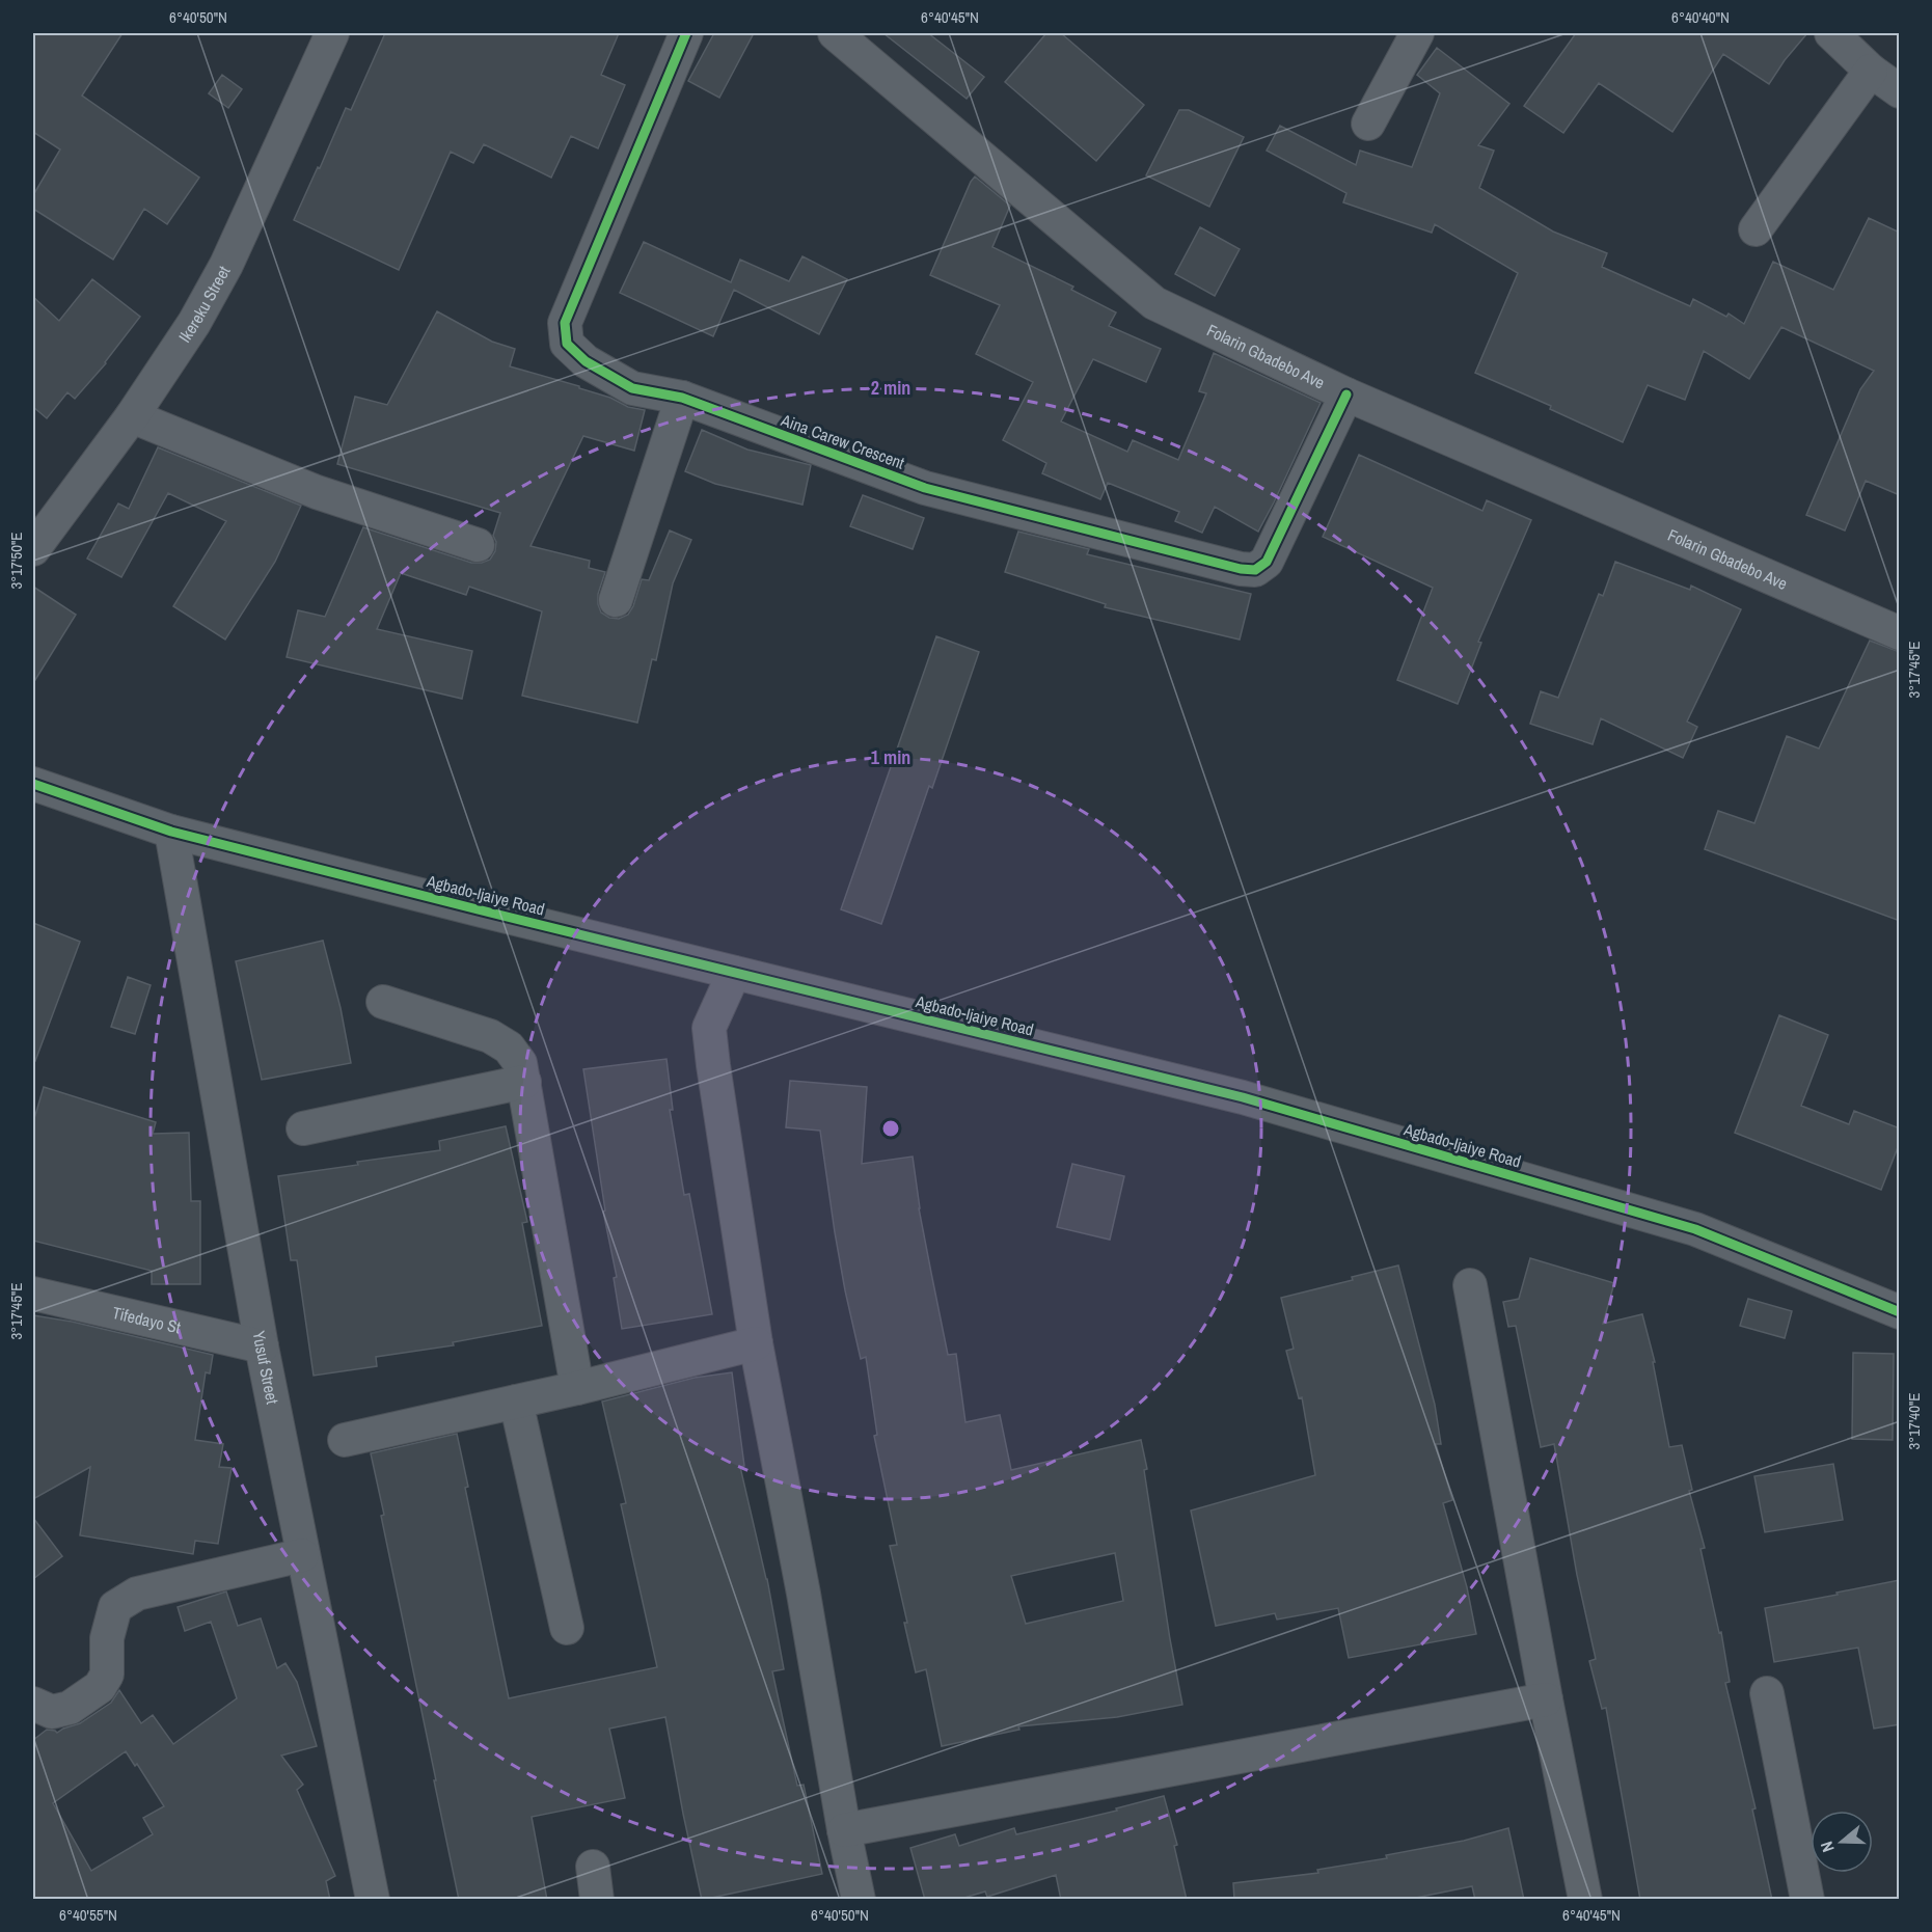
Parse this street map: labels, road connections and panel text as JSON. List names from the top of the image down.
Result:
{
  "streets": {
    "street": [
      "Ikereku Street",
      "Folarin Gbadebo Ave",
      "Aina Carew Crescent",
      "Agbado-Ijaiye Road",
      "Tifedayo St",
      "Yusuf Street"
    ]
  },
  "crossings": [
    ["Folarin Gbadebo Ave", "Aina Carew Crescent"],
    ["Agbado-Ijaiye Road", "Yusuf Street"],
    ["Tifedayo St", "Yusuf Street"]
  ],
  "north": "left",
  "coordinates": [
    "6°40'50\"N",
    "6°40'45\"N",
    "6°40'40\"N",
    "3°17'50\"E",
    "3°17'45\"E",
    "3°17'40\"E",
    "6°40'55\"N"
  ],
  "rings": ["2 min", "1 min"]
}
